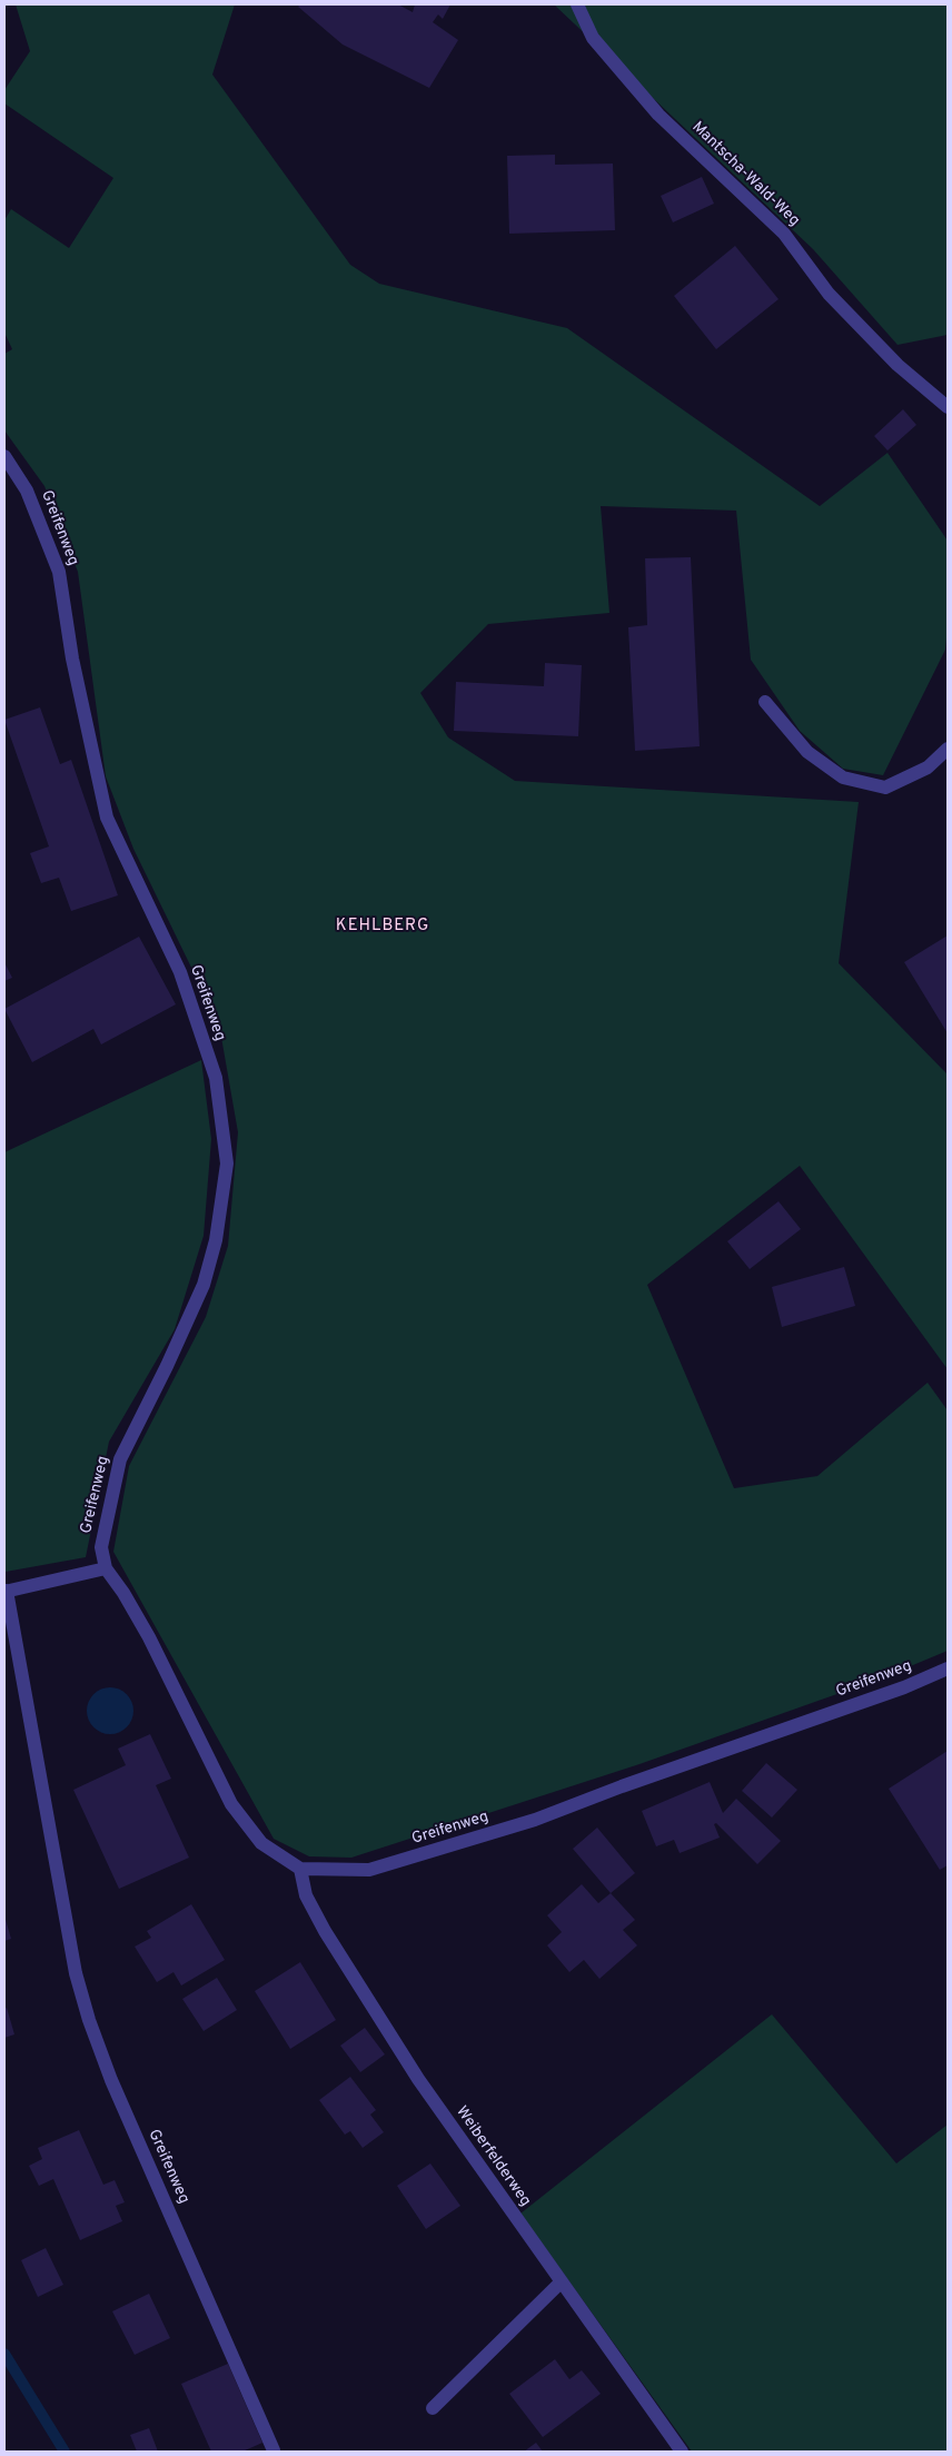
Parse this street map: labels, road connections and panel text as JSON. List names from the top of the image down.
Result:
{
  "streets": {
    "street": ["Mantscha-Wald-Weg", "Greifenweg", "Weiberfelderweg"]
  },
  "crossings": [
    ["Greifenweg", "Weiberfelderweg"]
  ],
  "districts": ["KEHLBERG"]
}
